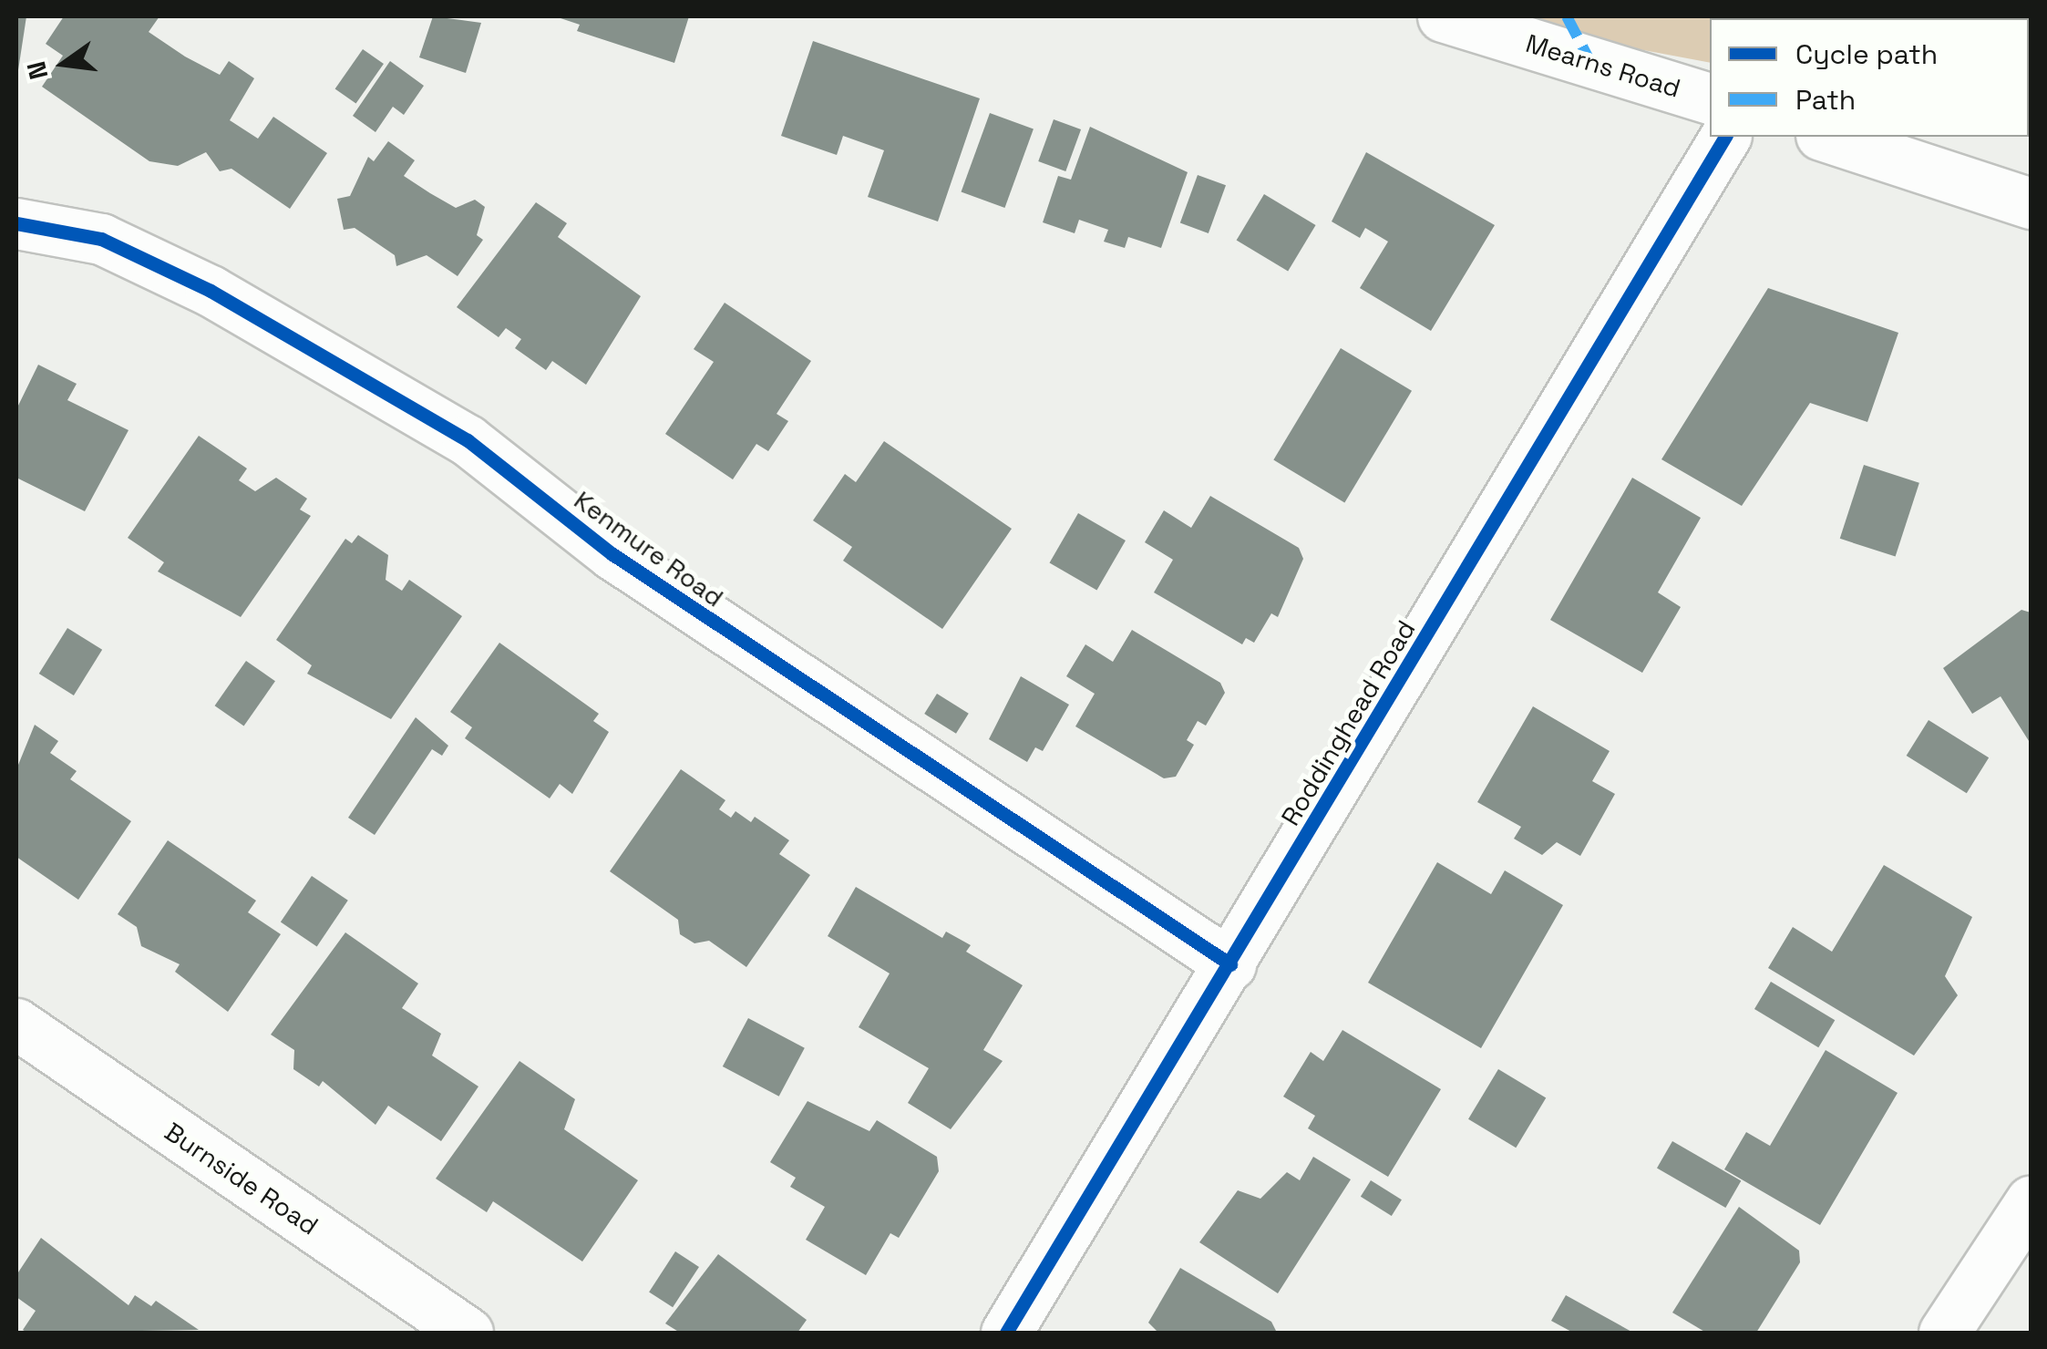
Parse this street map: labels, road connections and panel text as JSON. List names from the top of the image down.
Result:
{
  "streets": {
    "street": [
      "Mearns Road",
      "Kenmure Road",
      "Roddinghead Road",
      "Burnside Road"
    ]
  },
  "crossings": [
    ["Kenmure Road", "Roddinghead Road"]
  ],
  "legend": ["Cycle path", "Path"],
  "north": "left"
}
